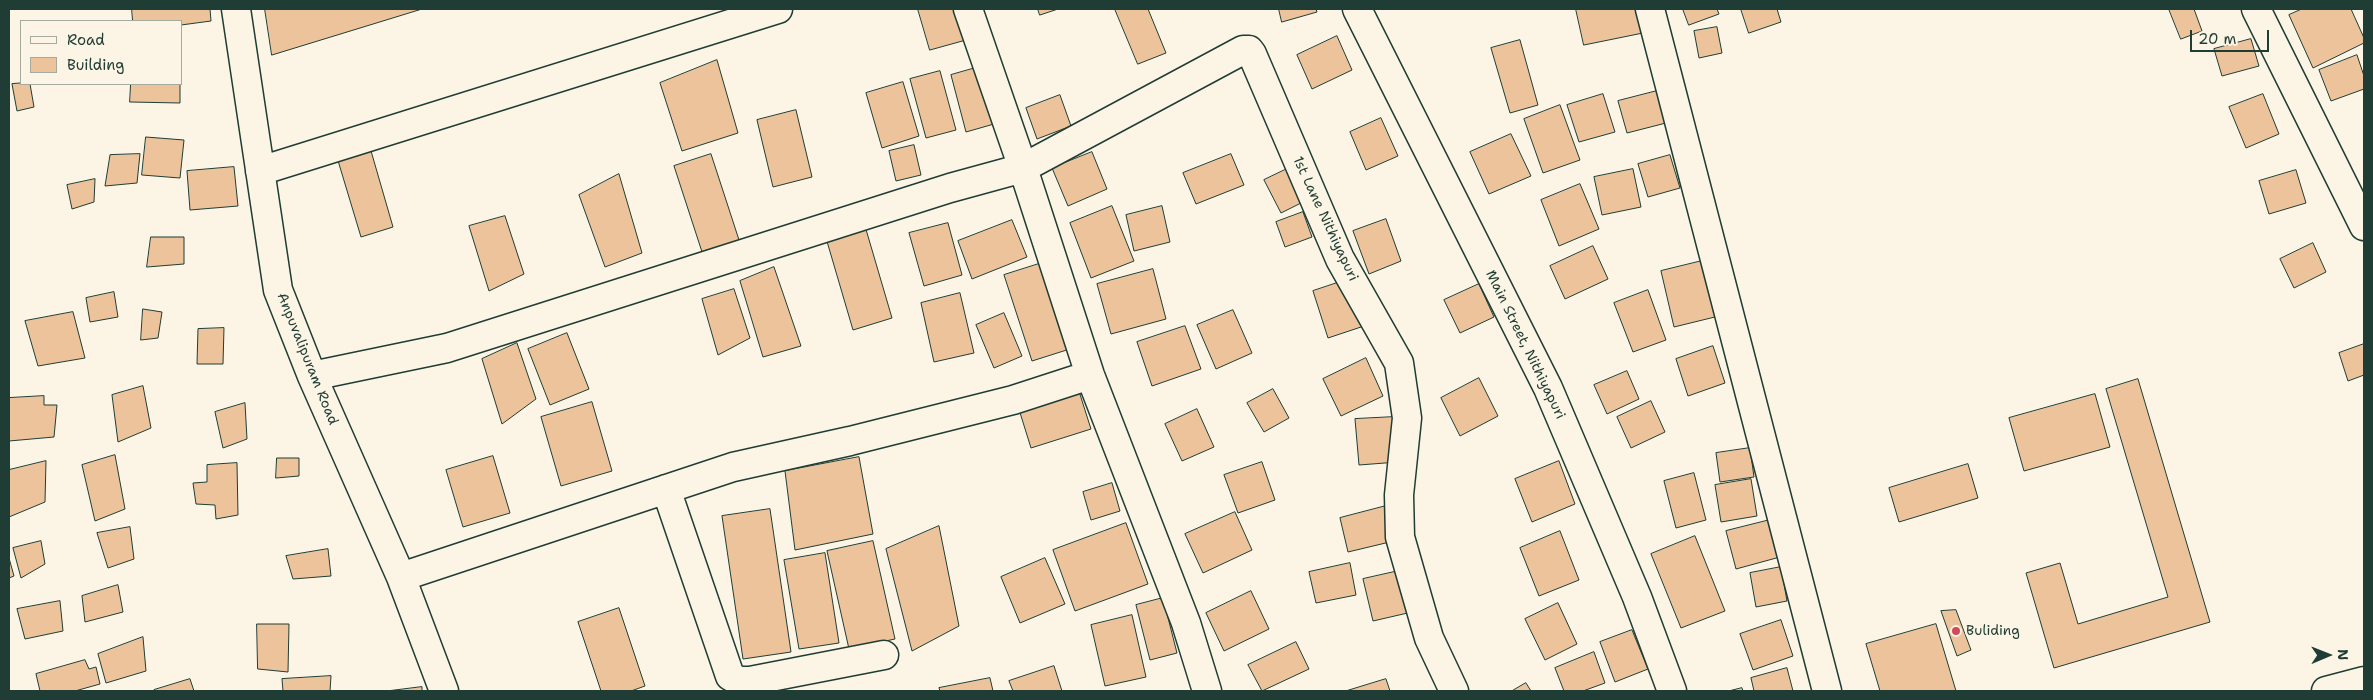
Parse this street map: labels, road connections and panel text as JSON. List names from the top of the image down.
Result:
{
  "streets": {
    "street": ["1st Lane Nithiyapuri", "Main Street, Nithiyapuri", "Anpuvalipuram Road"]
  },
  "places": ["Buliding"],
  "legend": ["Road", "Building"],
  "scale_bar": "20 m",
  "north": "right"
}
